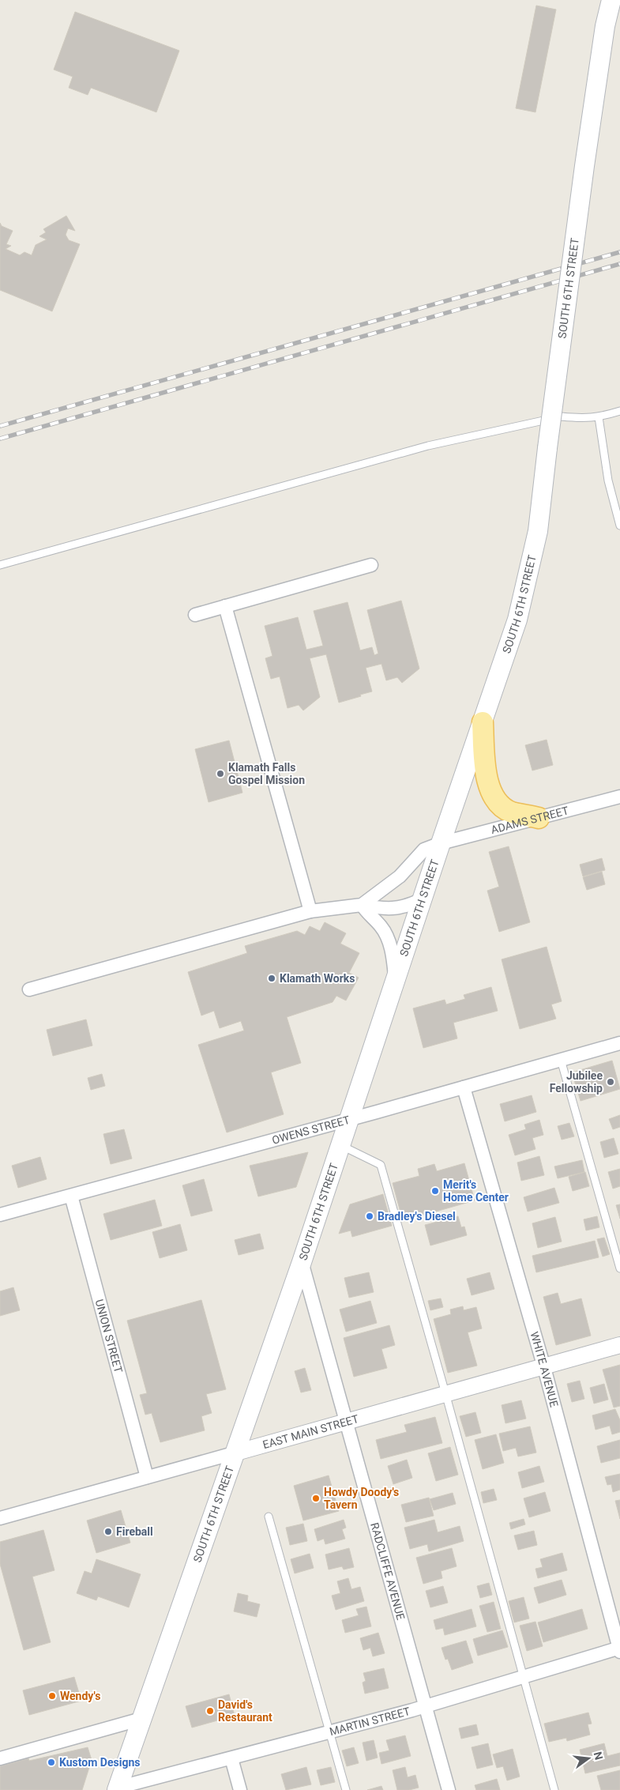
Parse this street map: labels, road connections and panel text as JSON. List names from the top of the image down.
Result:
{
  "streets": {
    "main road": ["SOUTH 6TH STREET"],
    "street": [
      "ADAMS STREET",
      "OWENS STREET",
      "UNION STREET",
      "WHITE AVENUE",
      "EAST MAIN STREET",
      "RADCLIFFE AVENUE",
      "MARTIN STREET"
    ]
  },
  "crossings": [
    ["SOUTH 6TH STREET", "ADAMS STREET"],
    ["SOUTH 6TH STREET", "OWENS STREET"],
    ["SOUTH 6TH STREET", "EAST MAIN STREET"],
    ["SOUTH 6TH STREET", "RADCLIFFE AVENUE"],
    ["SOUTH 6TH STREET", "MARTIN STREET"],
    ["OWENS STREET", "UNION STREET"],
    ["OWENS STREET", "WHITE AVENUE"],
    ["UNION STREET", "EAST MAIN STREET"],
    ["WHITE AVENUE", "EAST MAIN STREET"],
    ["WHITE AVENUE", "MARTIN STREET"],
    ["EAST MAIN STREET", "RADCLIFFE AVENUE"],
    ["RADCLIFFE AVENUE", "MARTIN STREET"]
  ],
  "places": [
    "Klamath Falls Gospel Mission",
    "Klamath Works",
    "Jubilee Fellowship",
    "Merit's Home Center",
    "Bradley's Diesel",
    "Howdy Doody's Tavern",
    "Fireball",
    "Wendy's",
    "David's Restaurant",
    "Kustom Designs"
  ],
  "north": "right"
}
